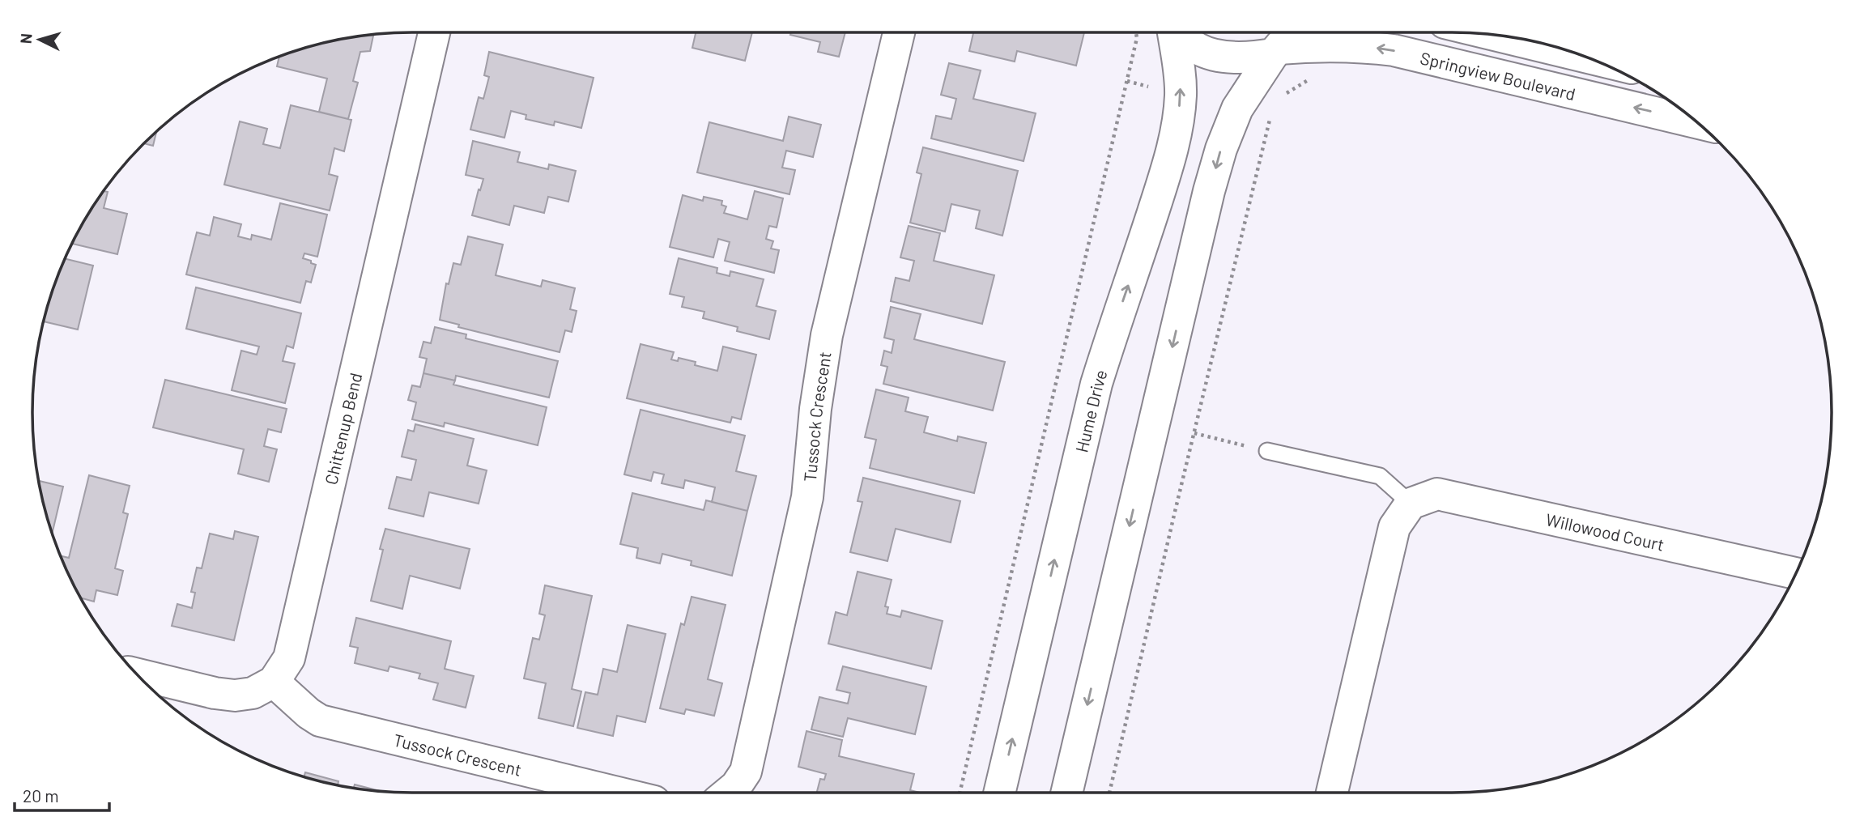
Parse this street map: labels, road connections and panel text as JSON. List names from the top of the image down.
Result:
{
  "streets": {
    "street": [
      "Springview Boulevard",
      "Hume Drive",
      "Tussock Crescent",
      "Chittenup Bend",
      "Willowood Court"
    ]
  },
  "crossings": [
    ["Tussock Crescent", "Chittenup Bend"]
  ],
  "one_way": ["Springview Boulevard"],
  "scale_bar": "20 m",
  "north": "left"
}
